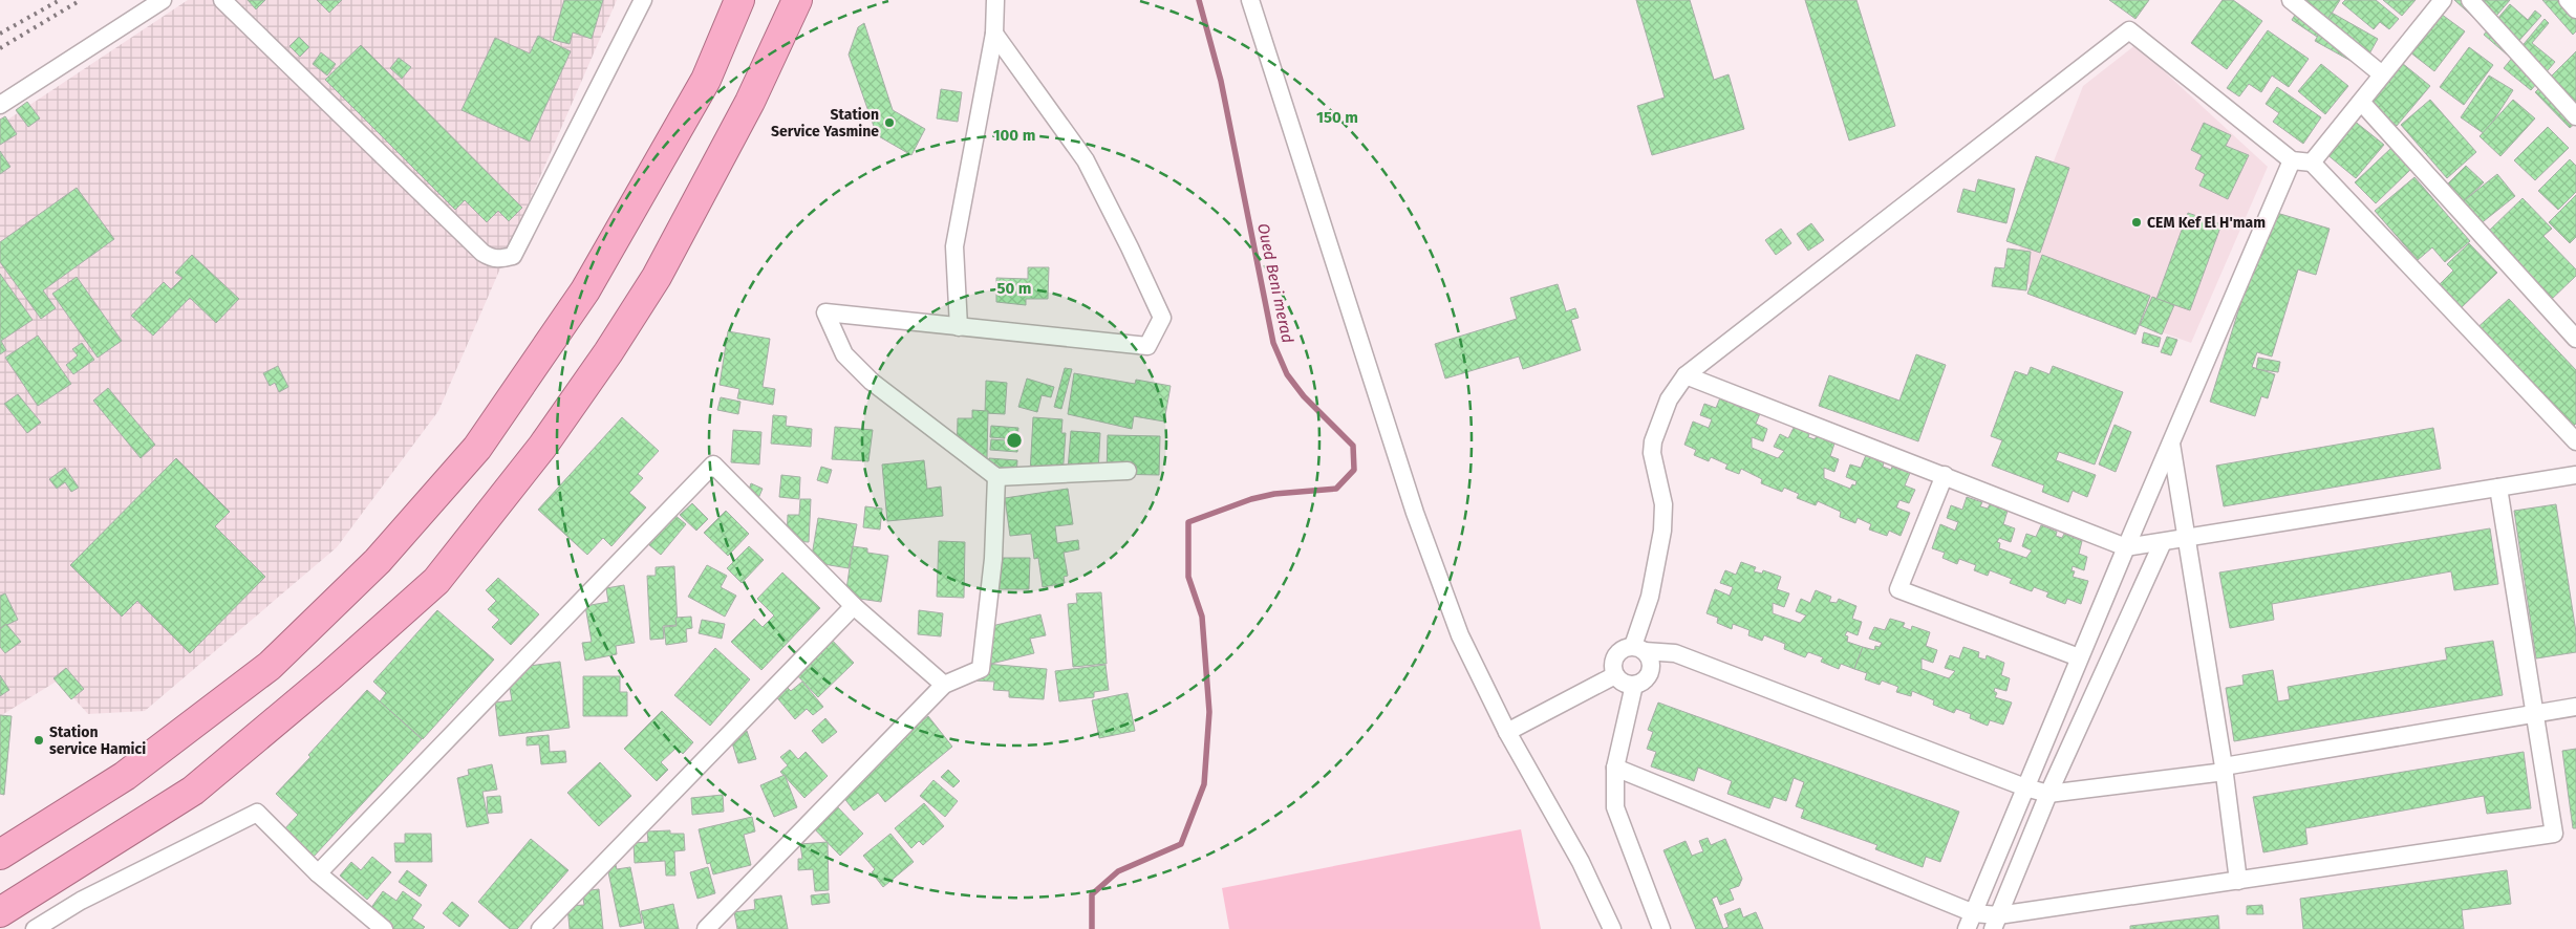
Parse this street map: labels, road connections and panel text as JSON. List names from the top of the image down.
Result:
{
  "water": ["Oued Beni merad"],
  "places": ["Station Service Yasmine", "CEM Kef El H'mam", "Station service Hamici"],
  "rings": ["150 m", "100 m", "50 m"]
}
